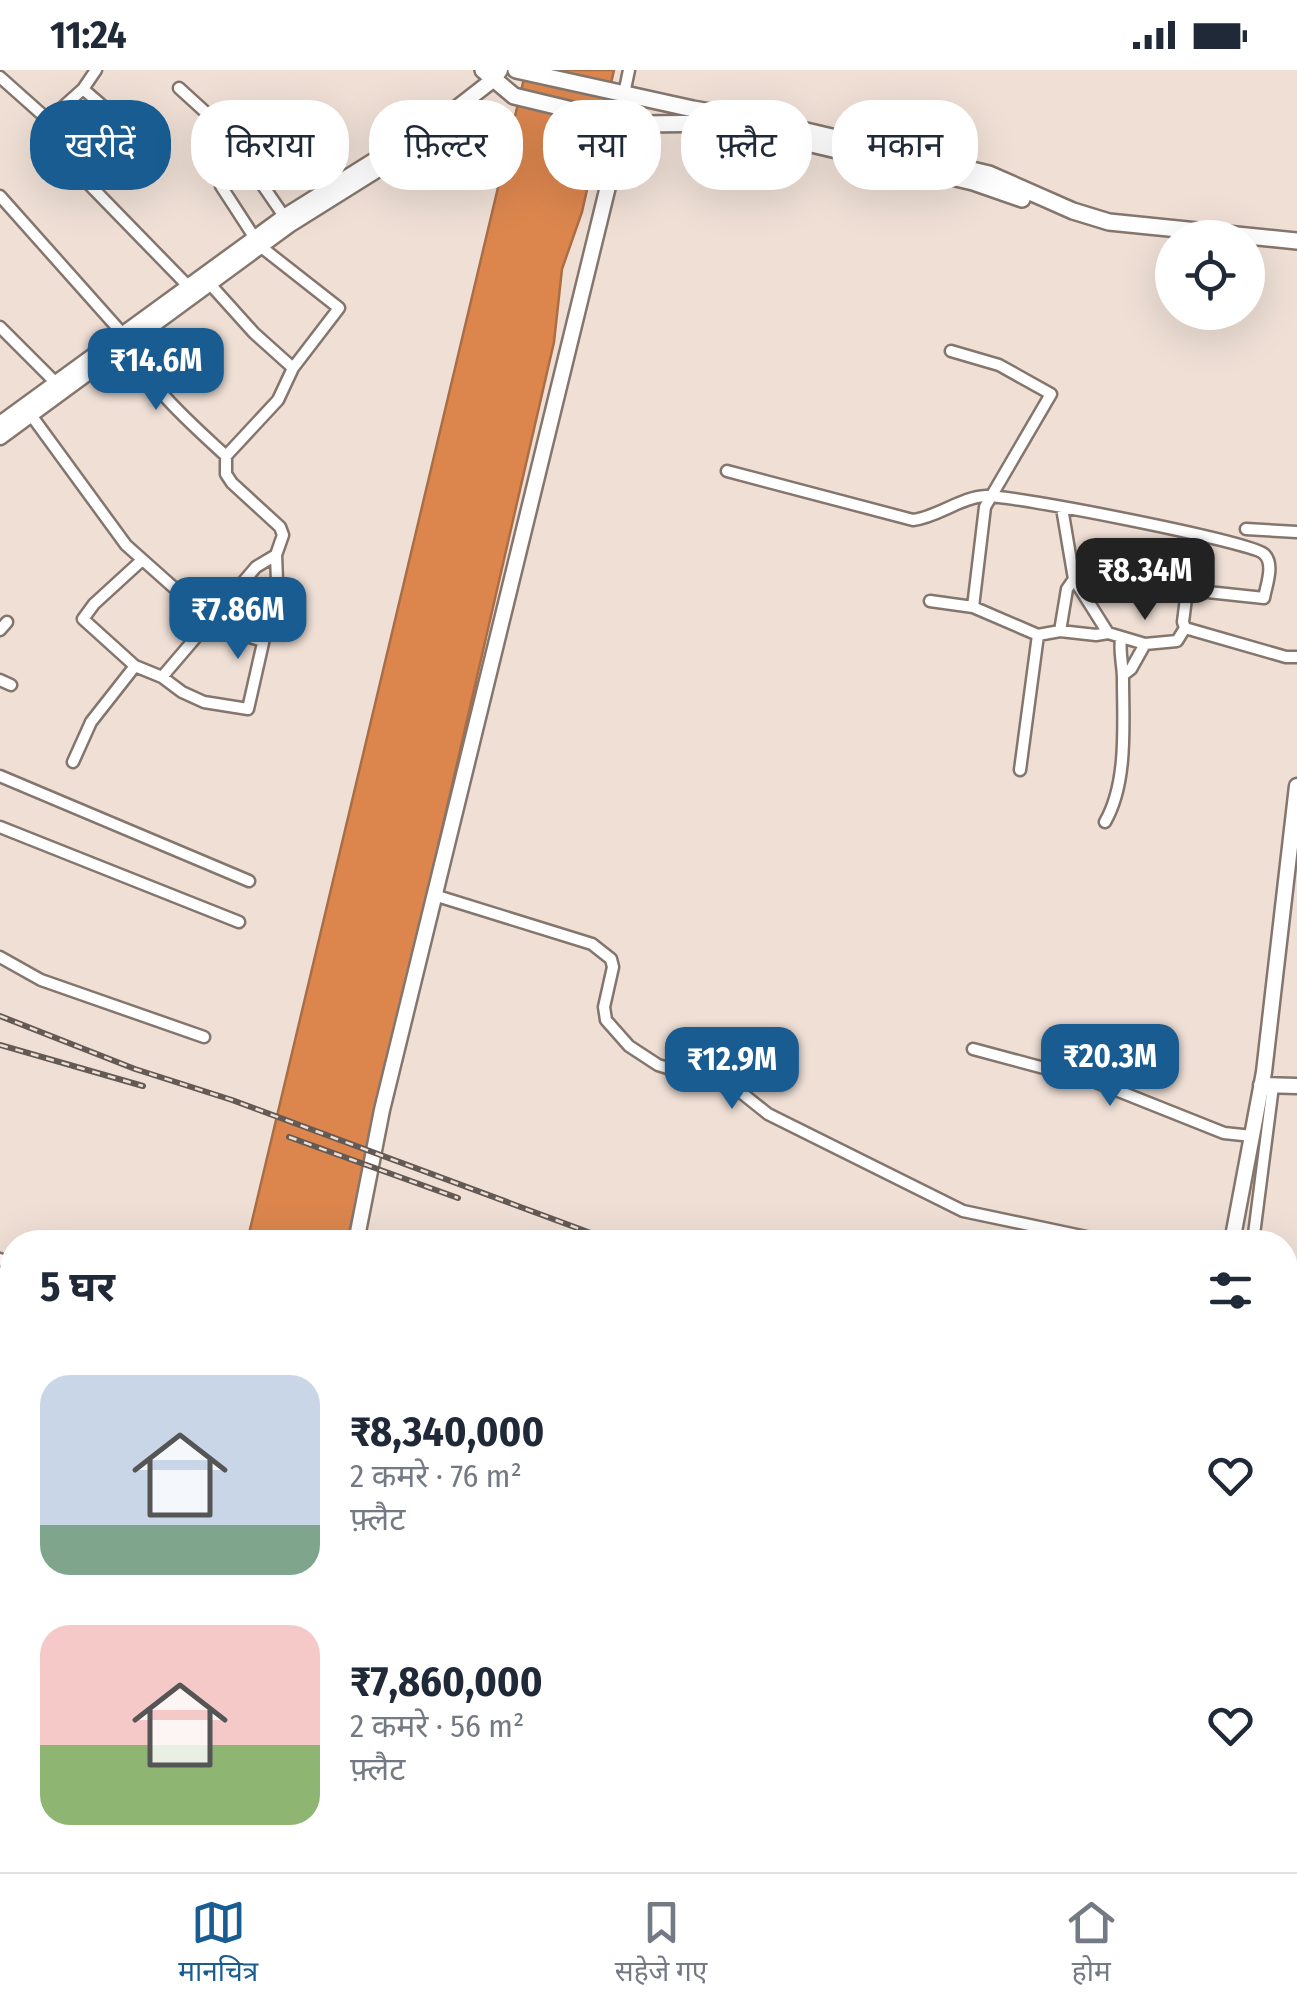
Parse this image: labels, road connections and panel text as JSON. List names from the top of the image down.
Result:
{
  "page": {
    "status": "11:24",
    "chip": [
      "खरीदें",
      "किराया",
      "फ़िल्टर",
      "नया",
      "फ़्लैट",
      "मकान"
    ],
    "price": [
      "₹14.6M",
      "₹8.34M",
      "₹7.86M",
      "₹20.3M",
      "₹12.9M"
    ],
    "heading": "5 घर",
    "list": [
      {
        "name": "₹8,340,000",
        "note": "2 कमरे · 76 m² · फ़्लैट"
      },
      {
        "name": "₹7,860,000",
        "note": "2 कमरे · 56 m² · फ़्लैट"
      }
    ],
    "tabs": ["मानचित्र", "सहेजे गए", "होम"]
  }
}
